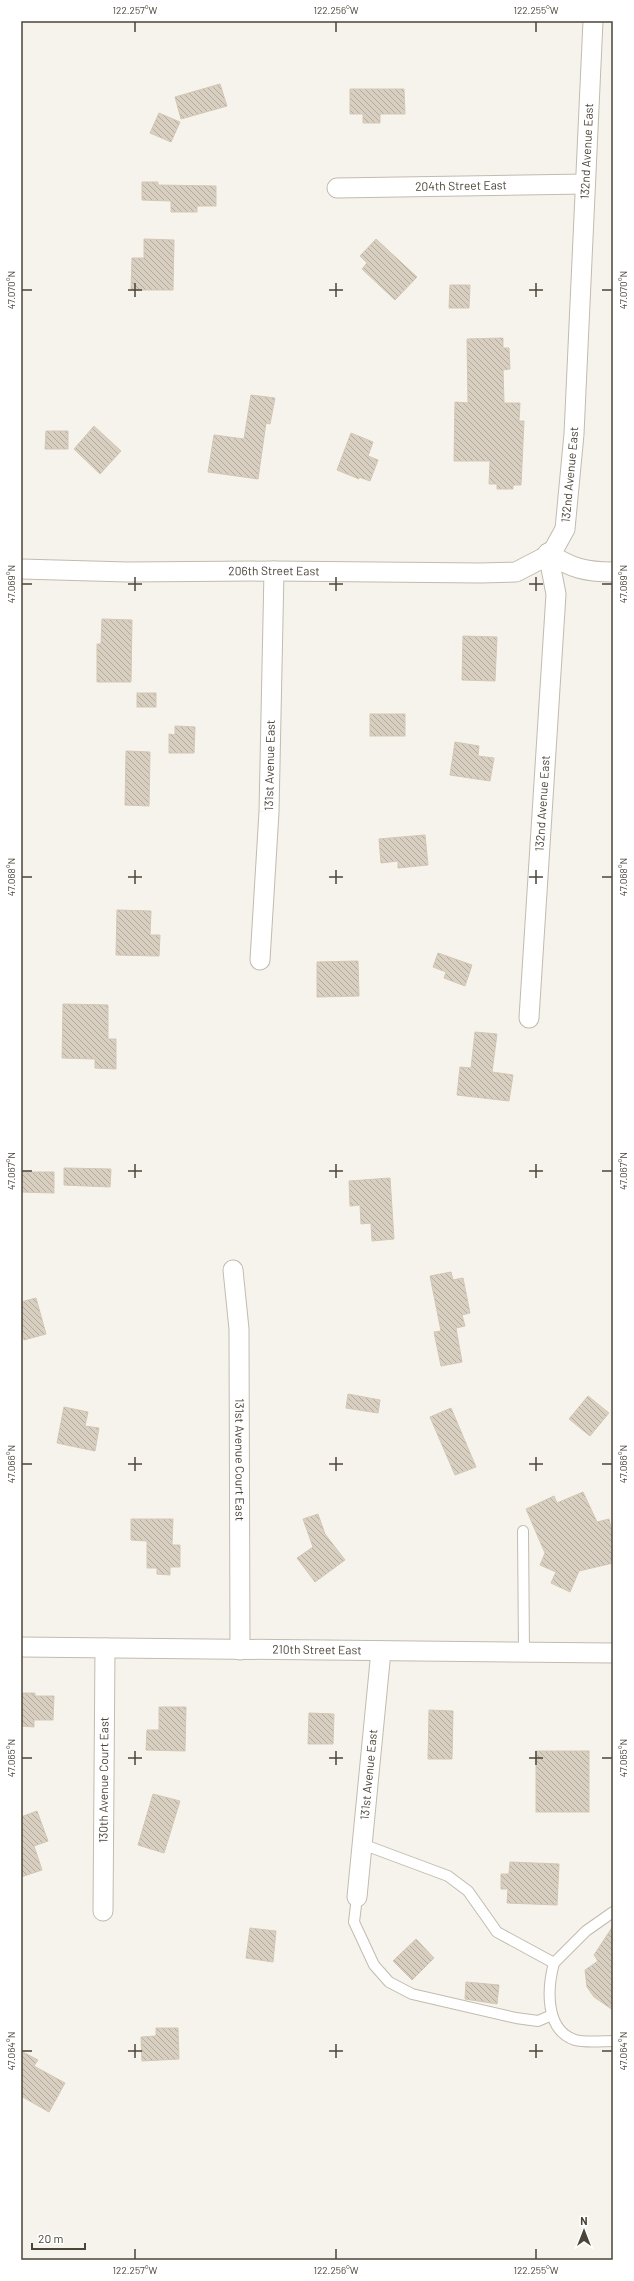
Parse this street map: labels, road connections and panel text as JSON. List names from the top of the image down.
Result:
{
  "streets": {
    "street": [
      "132nd Avenue East",
      "204th Street East",
      "206th Street East",
      "131st Avenue East",
      "131st Avenue Court East",
      "210th Street East",
      "130th Avenue Court East"
    ]
  },
  "crossings": [
    ["132nd Avenue East", "204th Street East"],
    ["132nd Avenue East", "206th Street East"],
    ["206th Street East", "131st Avenue East"],
    ["131st Avenue East", "210th Street East"],
    ["131st Avenue Court East", "210th Street East"],
    ["210th Street East", "130th Avenue Court East"]
  ],
  "scale_bar": "20 m",
  "north": "top",
  "coordinates": [
    "122.257°W",
    "122.256°W",
    "122.255°W",
    "47.070°N",
    "47.069°N",
    "47.068°N",
    "47.067°N",
    "47.066°N",
    "47.065°N",
    "47.064°N"
  ]
}
